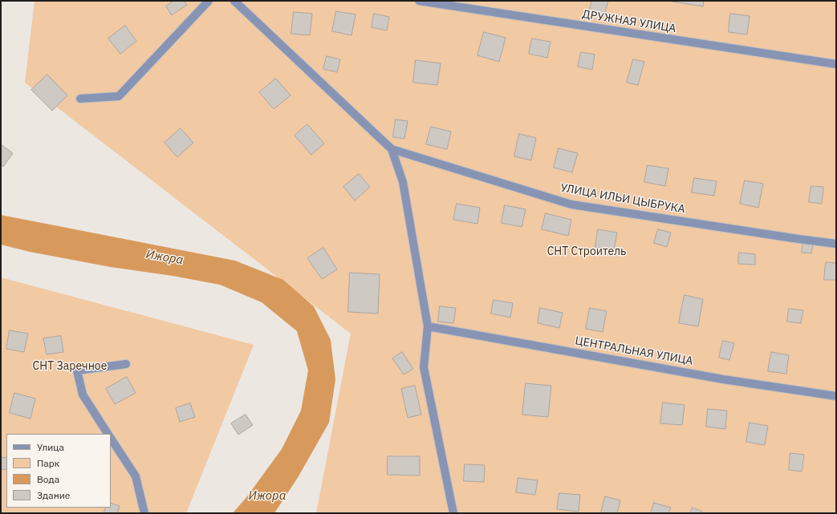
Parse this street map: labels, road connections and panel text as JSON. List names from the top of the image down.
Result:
{
  "streets": {
    "street": ["ДРУЖНАЯ УЛИЦА", "УЛИЦА ИЛЬИ ЦЫБРУКА", "ЦЕНТРАЛЬНАЯ УЛИЦА"]
  },
  "water": ["Ижора"],
  "parks": ["СНТ Строитель", "СНТ Заречное"],
  "legend": [
    "Улица",
    "Парк",
    "Вода",
    "Здание"
  ]
}
